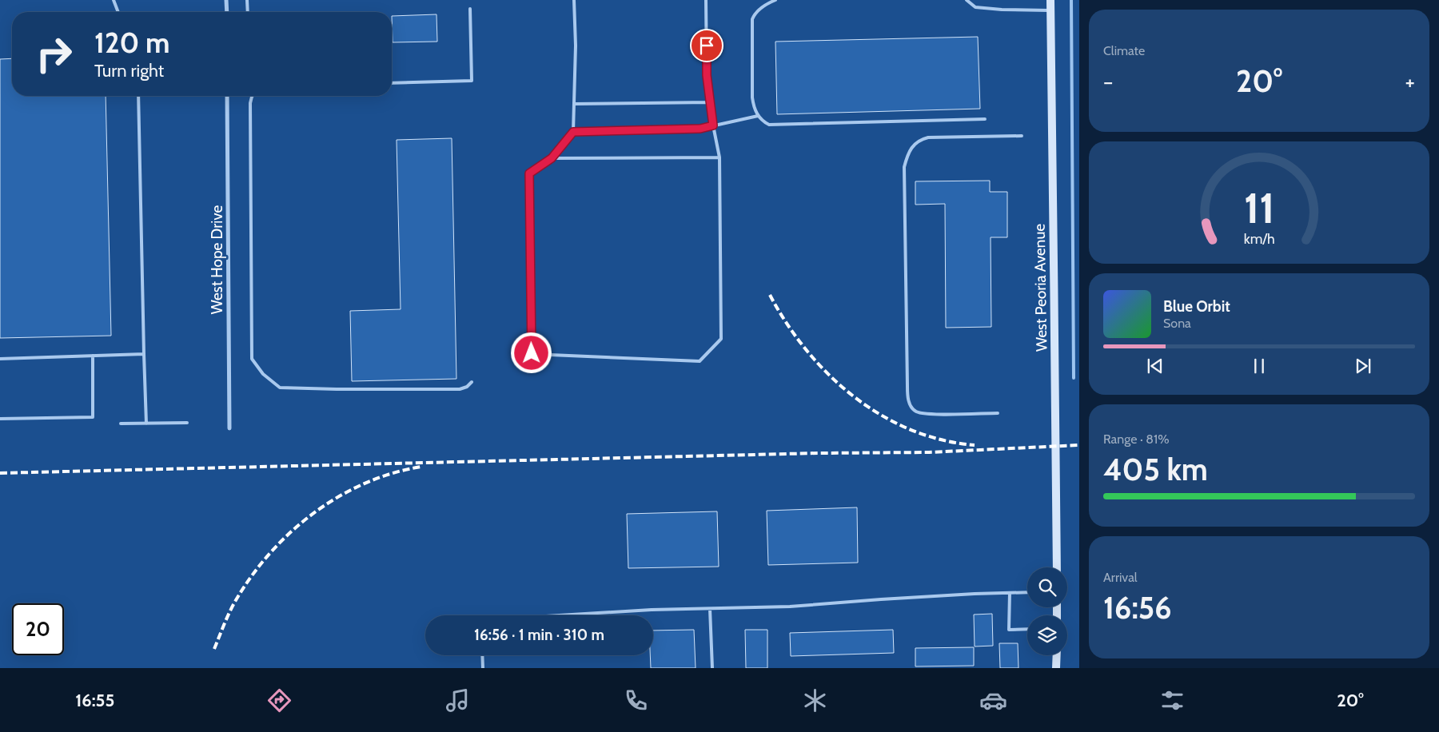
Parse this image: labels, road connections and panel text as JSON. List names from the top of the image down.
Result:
{
  "streets": {
    "main road": ["West Peoria Avenue"],
    "street": ["West Hope Drive"]
  },
  "page": {
    "tile": [
      "Climate",
      ["Range · 81%", "405 km"],
      ["Arrival", "16:56"]
    ],
    "turn": ["120 m", "Turn right"],
    "heat": ["−", "20°", "+"],
    "song": ["Blue Orbit", "Sona"],
    "limit": "20",
    "trip": "16:56 · 1 min · 310 m",
    "tabs": ["16:55", "20°"],
    "gauge": ["11", "km/h"]
  }
}
